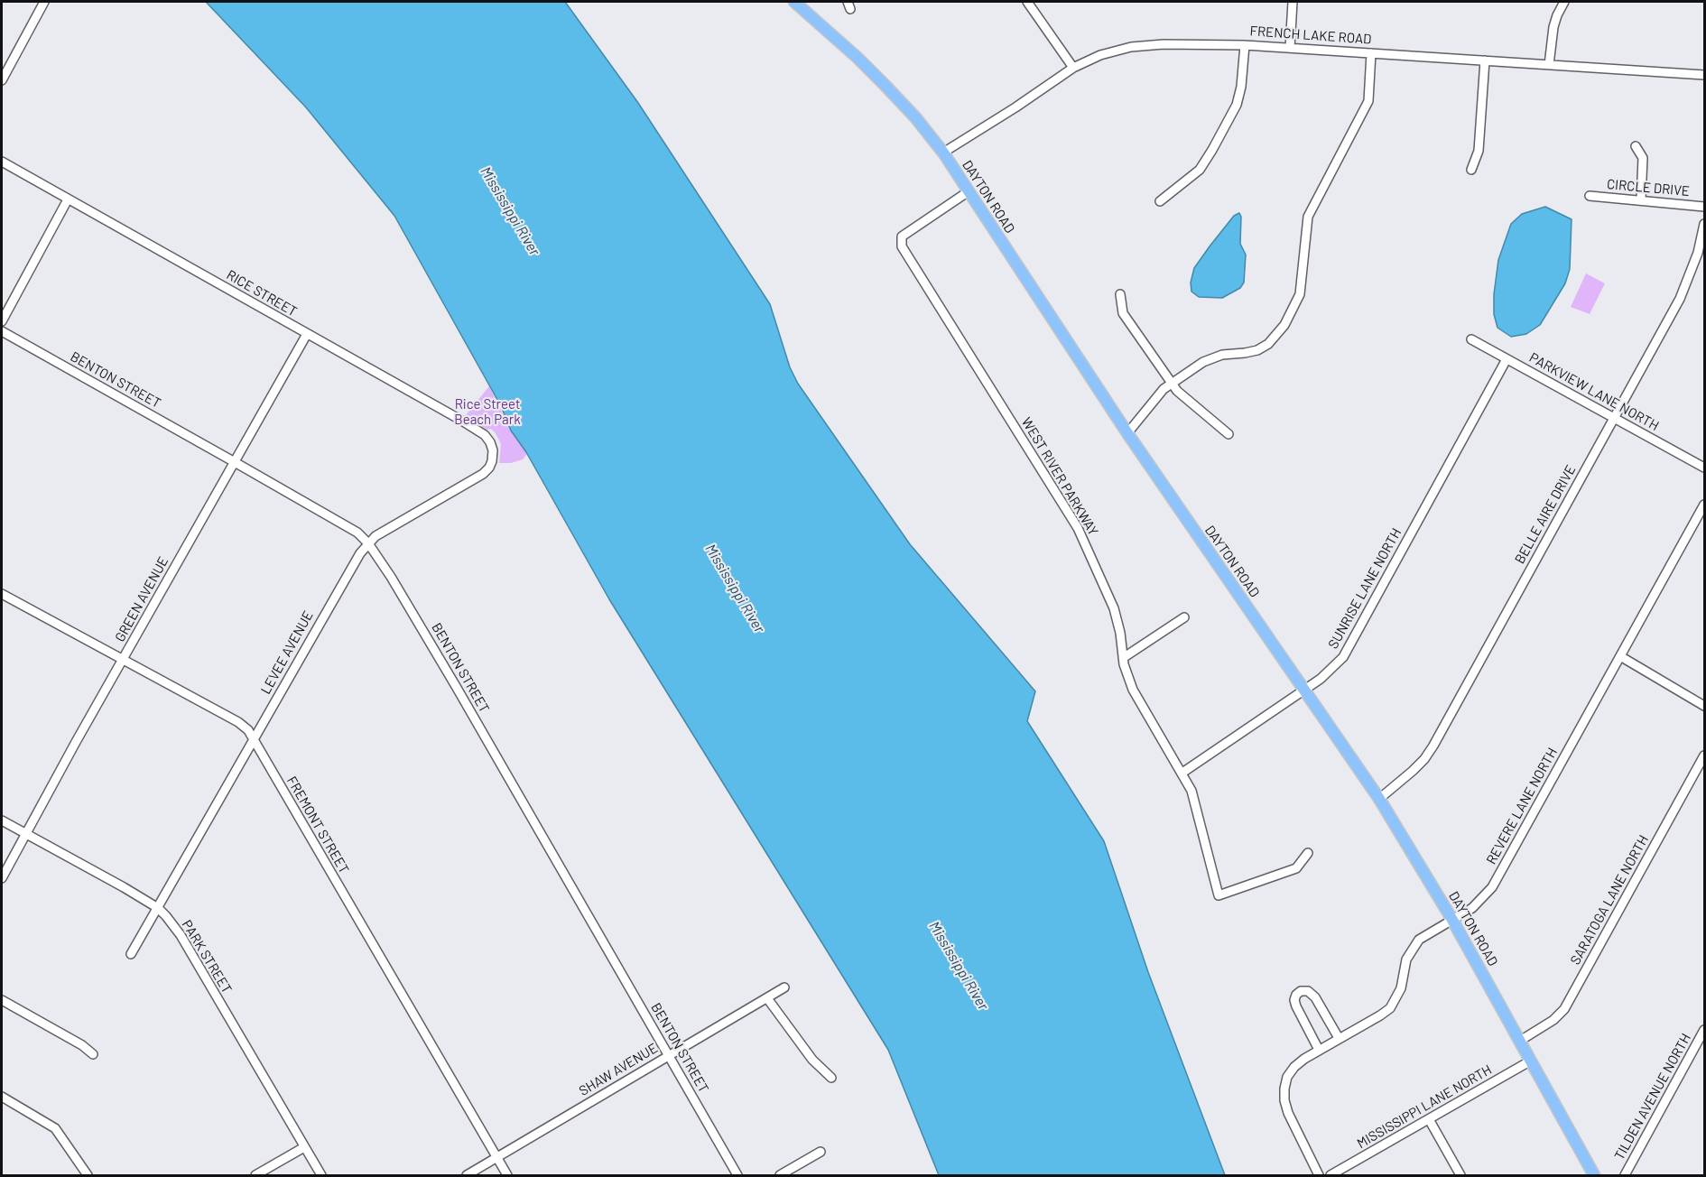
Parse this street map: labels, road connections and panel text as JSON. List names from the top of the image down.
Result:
{
  "streets": {
    "main road": ["DAYTON ROAD"],
    "street": [
      "FRENCH LAKE ROAD",
      "CIRCLE DRIVE",
      "RICE STREET",
      "BENTON STREET",
      "PARKVIEW LANE NORTH",
      "WEST RIVER PARKWAY",
      "BELLE AIRE DRIVE",
      "SUNRISE LANE NORTH",
      "GREEN AVENUE",
      "LEVEE AVENUE",
      "REVERE LANE NORTH",
      "FREMONT STREET",
      "SARATOGA LANE NORTH",
      "PARK STREET",
      "SHAW AVENUE",
      "TILDEN AVENUE NORTH",
      "MISSISSIPPI LANE NORTH"
    ]
  },
  "crossings": [
    ["FRENCH LAKE ROAD", "DAYTON ROAD"],
    ["DAYTON ROAD", "WEST RIVER PARKWAY"],
    ["DAYTON ROAD", "BELLE AIRE DRIVE"],
    ["DAYTON ROAD", "SUNRISE LANE NORTH"],
    ["DAYTON ROAD", "REVERE LANE NORTH"],
    ["DAYTON ROAD", "SARATOGA LANE NORTH"],
    ["DAYTON ROAD", "MISSISSIPPI LANE NORTH"],
    ["RICE STREET", "GREEN AVENUE"],
    ["RICE STREET", "LEVEE AVENUE"],
    ["BENTON STREET", "GREEN AVENUE"],
    ["BENTON STREET", "LEVEE AVENUE"],
    ["BENTON STREET", "SHAW AVENUE"],
    ["PARKVIEW LANE NORTH", "BELLE AIRE DRIVE"],
    ["PARKVIEW LANE NORTH", "SUNRISE LANE NORTH"],
    ["WEST RIVER PARKWAY", "SUNRISE LANE NORTH"],
    ["GREEN AVENUE", "FREMONT STREET"],
    ["GREEN AVENUE", "PARK STREET"],
    ["LEVEE AVENUE", "FREMONT STREET"],
    ["LEVEE AVENUE", "PARK STREET"],
    ["FREMONT STREET", "SHAW AVENUE"]
  ],
  "water": ["Mississippi River"],
  "parks": ["Rice Street Beach Park"]
}
